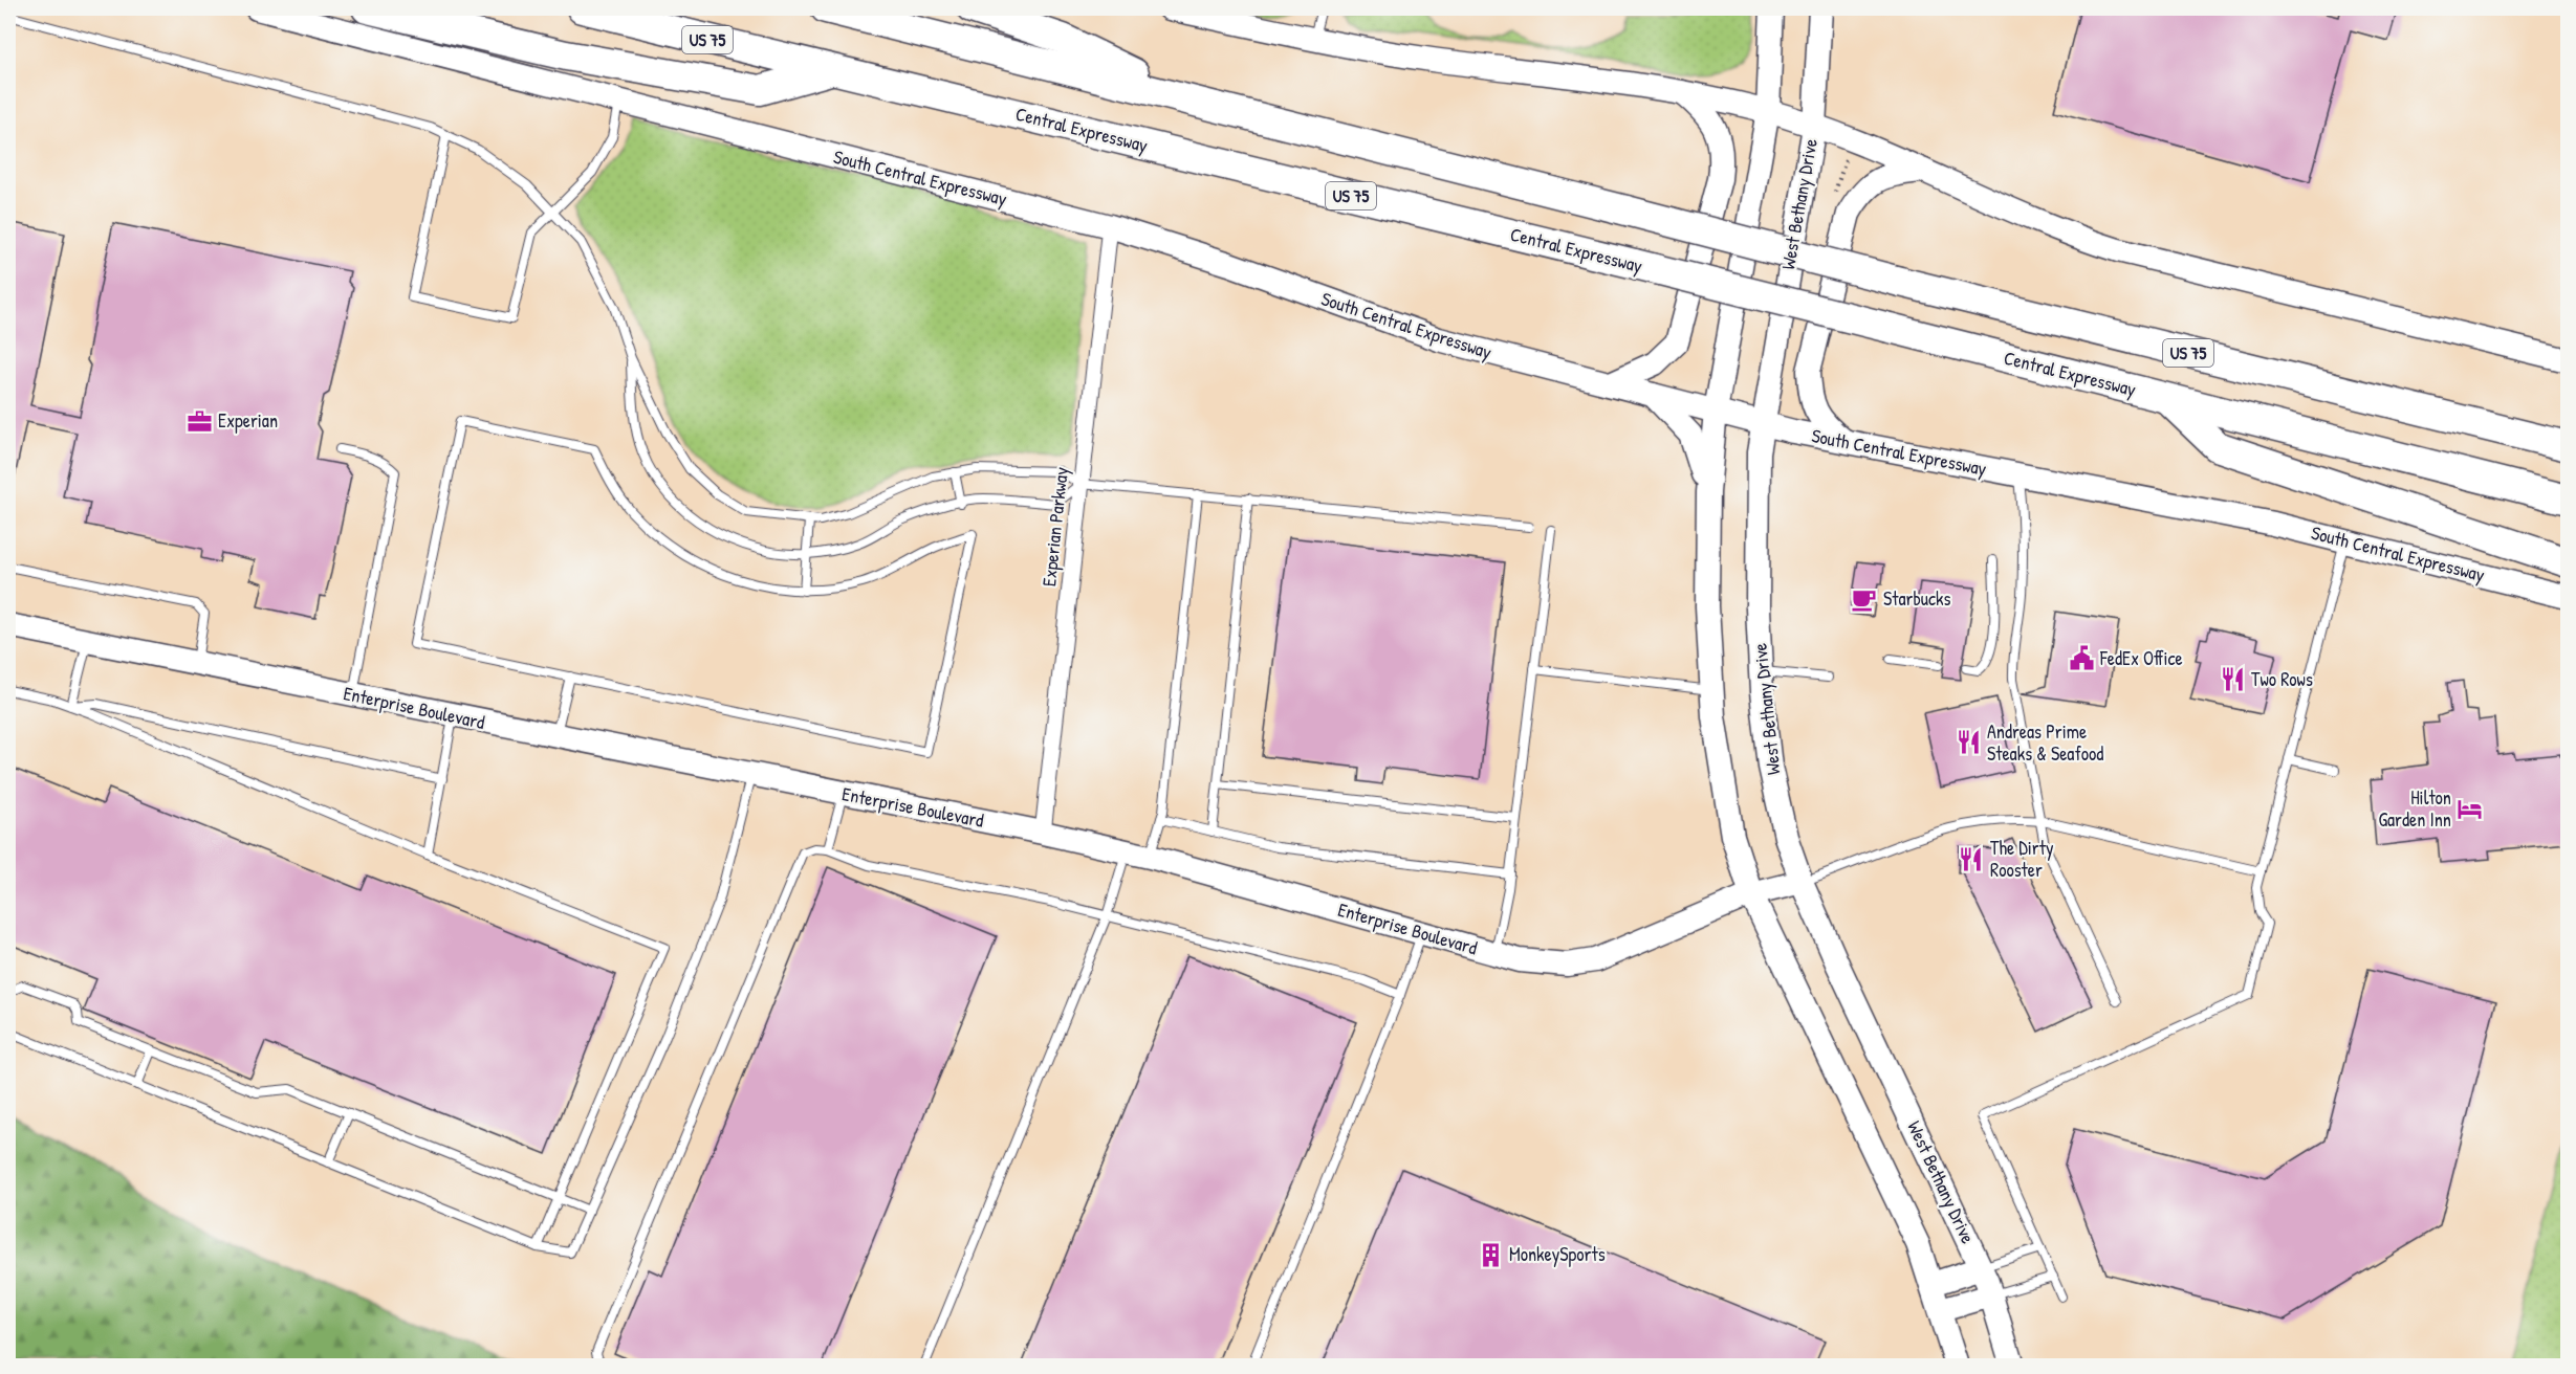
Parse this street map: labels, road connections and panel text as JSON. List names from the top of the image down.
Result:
{
  "streets": {
    "highway": ["US 75", "Central Expressway"],
    "main road": ["South Central Expressway", "West Bethany Drive", "Enterprise Boulevard"],
    "street": ["Experian Parkway"]
  },
  "crossings": [
    ["South Central Expressway", "West Bethany Drive"],
    ["South Central Expressway", "Experian Parkway"],
    ["West Bethany Drive", "Enterprise Boulevard"],
    ["Experian Parkway", "Enterprise Boulevard"]
  ],
  "places": {
    "office": ["Experian"],
    "cafe": ["Starbucks"],
    "public building": ["FedEx Office"],
    "restaurant": ["Two Rows", "Andreas Prime Steaks & Seafood", "The Dirty Rooster"],
    "hotel": ["Hilton Garden Inn"],
    "building": ["MonkeySports"]
  }
}
